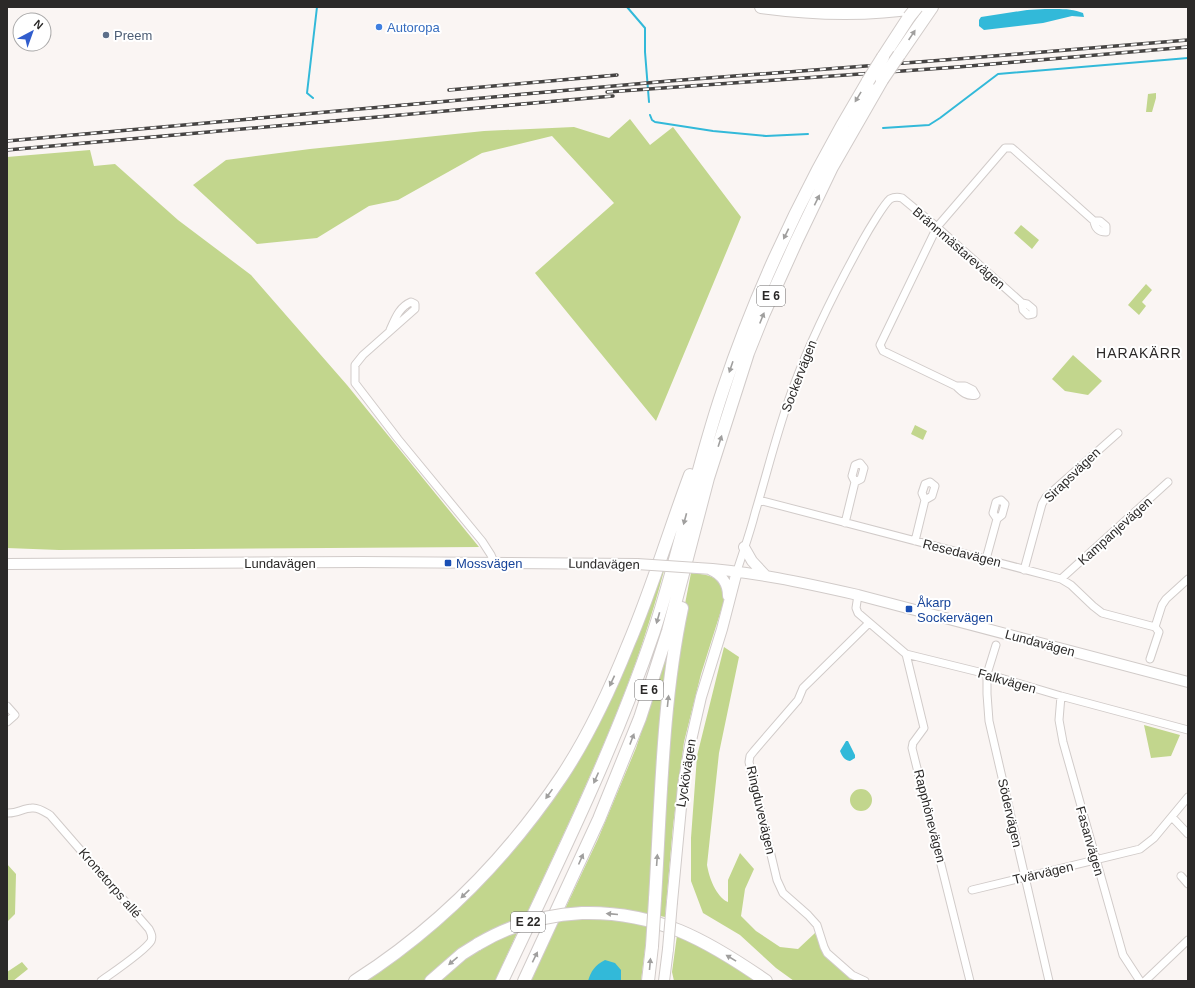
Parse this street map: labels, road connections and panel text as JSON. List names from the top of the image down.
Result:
{
  "streets": {
    "highway": ["E 6", "E 22"],
    "main road": ["Lundavägen", "Lyckövägen"],
    "street": [
      "Brännmästarevägen",
      "Sockervägen",
      "Sirapsvägen",
      "Kampanjevägen",
      "Resedavägen",
      "Falkvägen",
      "Ringduvevägen",
      "Södervägen",
      "Rapphönevägen",
      "Fasanvägen",
      "Tvärvägen",
      "Kronetorps allé"
    ]
  },
  "crossings": [
    ["Brännmästarevägen", "Sockervägen"],
    ["Sockervägen", "Resedavägen"],
    ["Sockervägen", "Lundavägen"],
    ["Sockervägen", "Lyckövägen"],
    ["Sirapsvägen", "Resedavägen"],
    ["Kampanjevägen", "Resedavägen"],
    ["Lundavägen", "Falkvägen"],
    ["Lundavägen", "Lyckövägen"],
    ["Falkvägen", "Ringduvevägen"],
    ["Falkvägen", "Södervägen"],
    ["Falkvägen", "Rapphönevägen"],
    ["Falkvägen", "Fasanvägen"],
    ["Södervägen", "Tvärvägen"],
    ["Fasanvägen", "Tvärvägen"]
  ],
  "districts": ["HARAKÄRR"],
  "places": {
    "other": ["Autoropa", "Preem"],
    "transit": ["Mossvägen", "Åkarp Sockervägen"]
  },
  "north": "top right"
}
